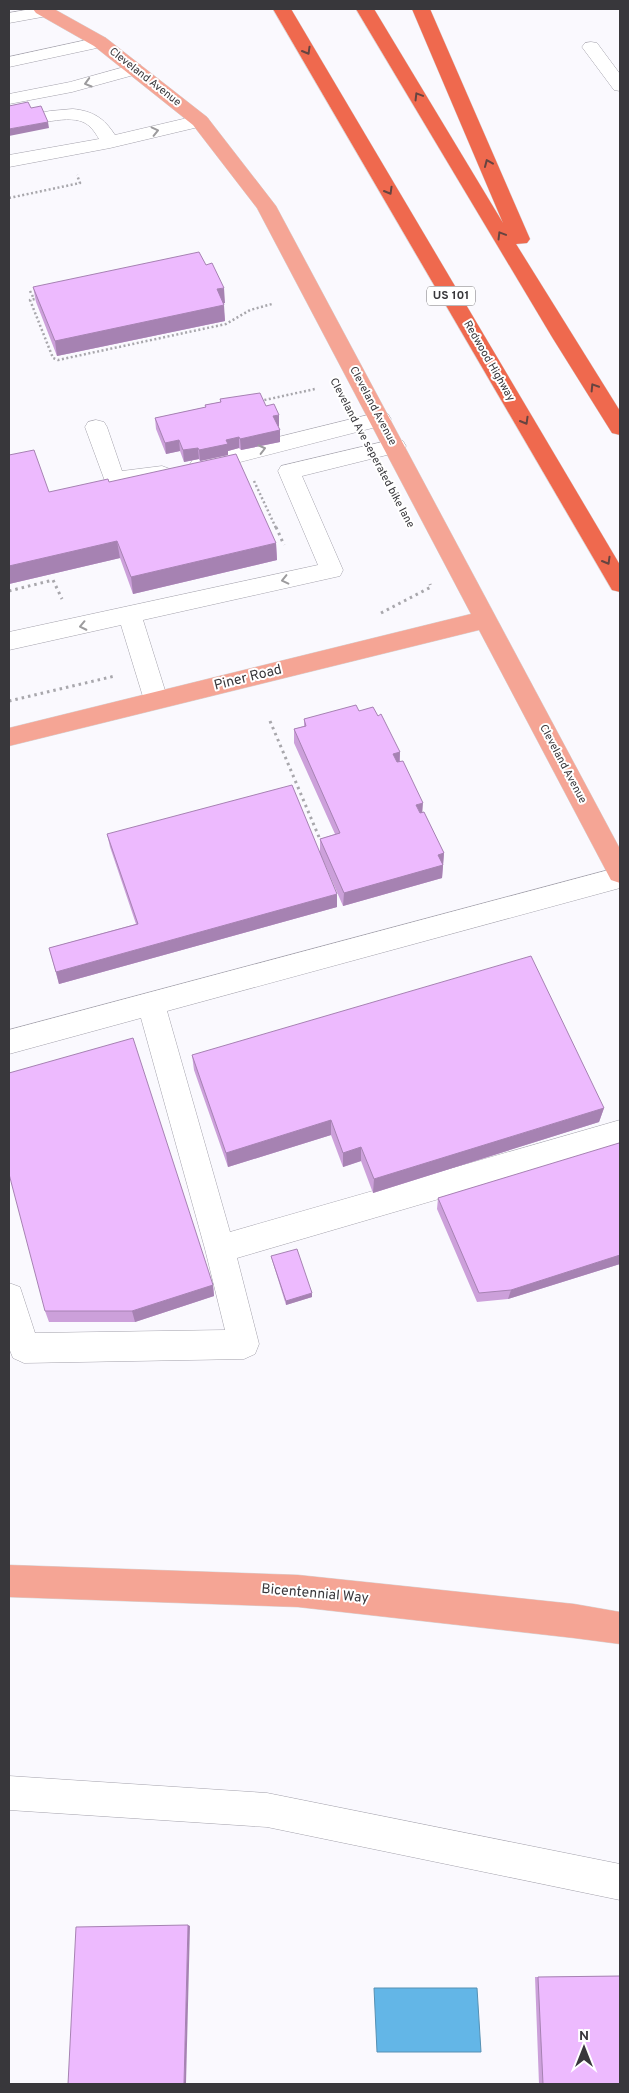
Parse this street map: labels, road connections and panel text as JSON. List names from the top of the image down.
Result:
{
  "streets": {
    "highway": ["US 101", "Redwood Highway"],
    "main road": ["Cleveland Avenue", "Piner Road", "Bicentennial Way"]
  },
  "crossings": [
    ["Cleveland Avenue", "Piner Road"]
  ],
  "north": "top"
}
